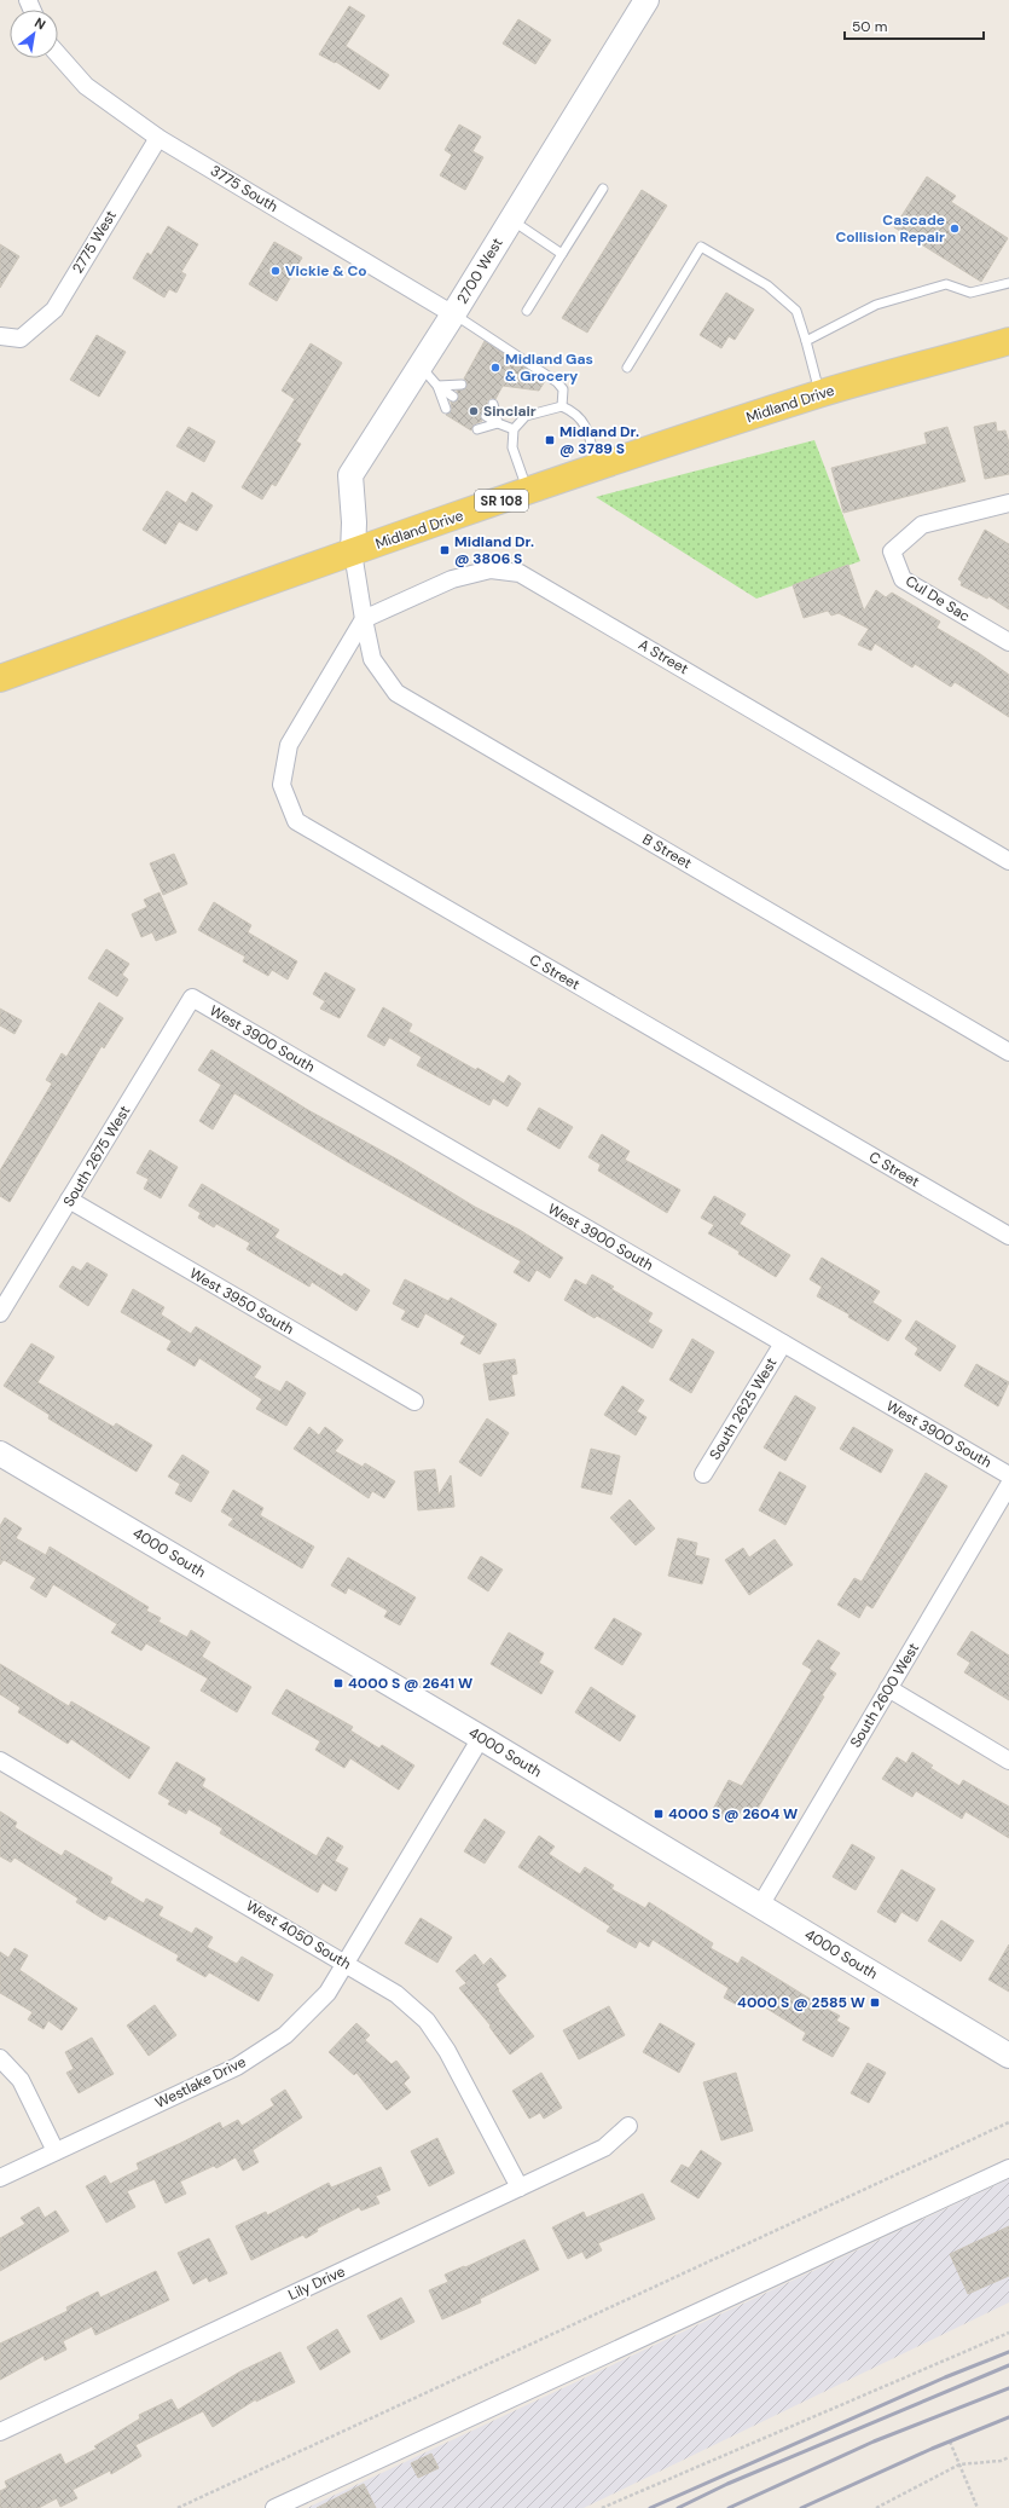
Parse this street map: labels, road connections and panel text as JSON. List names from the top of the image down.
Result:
{
  "streets": {
    "main road": ["Midland Drive", "SR 108"],
    "street": [
      "3775 South",
      "2775 West",
      "2700 West",
      "Cul De Sac",
      "A Street",
      "B Street",
      "C Street",
      "West 3900 South",
      "South 2675 West",
      "West 3950 South",
      "South 2625 West",
      "4000 South",
      "South 2600 West",
      "West 4050 South",
      "Westlake Drive",
      "Lily Drive"
    ]
  },
  "crossings": [
    ["3775 South", "2775 West"],
    ["3775 South", "2700 West"],
    ["2700 West", "Midland Drive"],
    ["A Street", "B Street"],
    ["A Street", "C Street"],
    ["B Street", "C Street"],
    ["West 3900 South", "South 2675 West"],
    ["West 3900 South", "South 2625 West"],
    ["South 2675 West", "West 3950 South"],
    ["4000 South", "South 2600 West"],
    ["4000 South", "Westlake Drive"],
    ["West 4050 South", "Westlake Drive"],
    ["West 4050 South", "Lily Drive"]
  ],
  "places": {
    "other": [
      "Cascade Collision Repair",
      "Vickie & Co",
      "Midland Gas & Grocery",
      "Sinclair"
    ],
    "transit": [
      "Midland Dr. @ 3789 S",
      "Midland Dr. @ 3806 S",
      "4000 S @ 2641 W",
      "4000 S @ 2604 W",
      "4000 S @ 2585 W"
    ]
  },
  "scale_bar": "50 m",
  "north": "top right"
}
